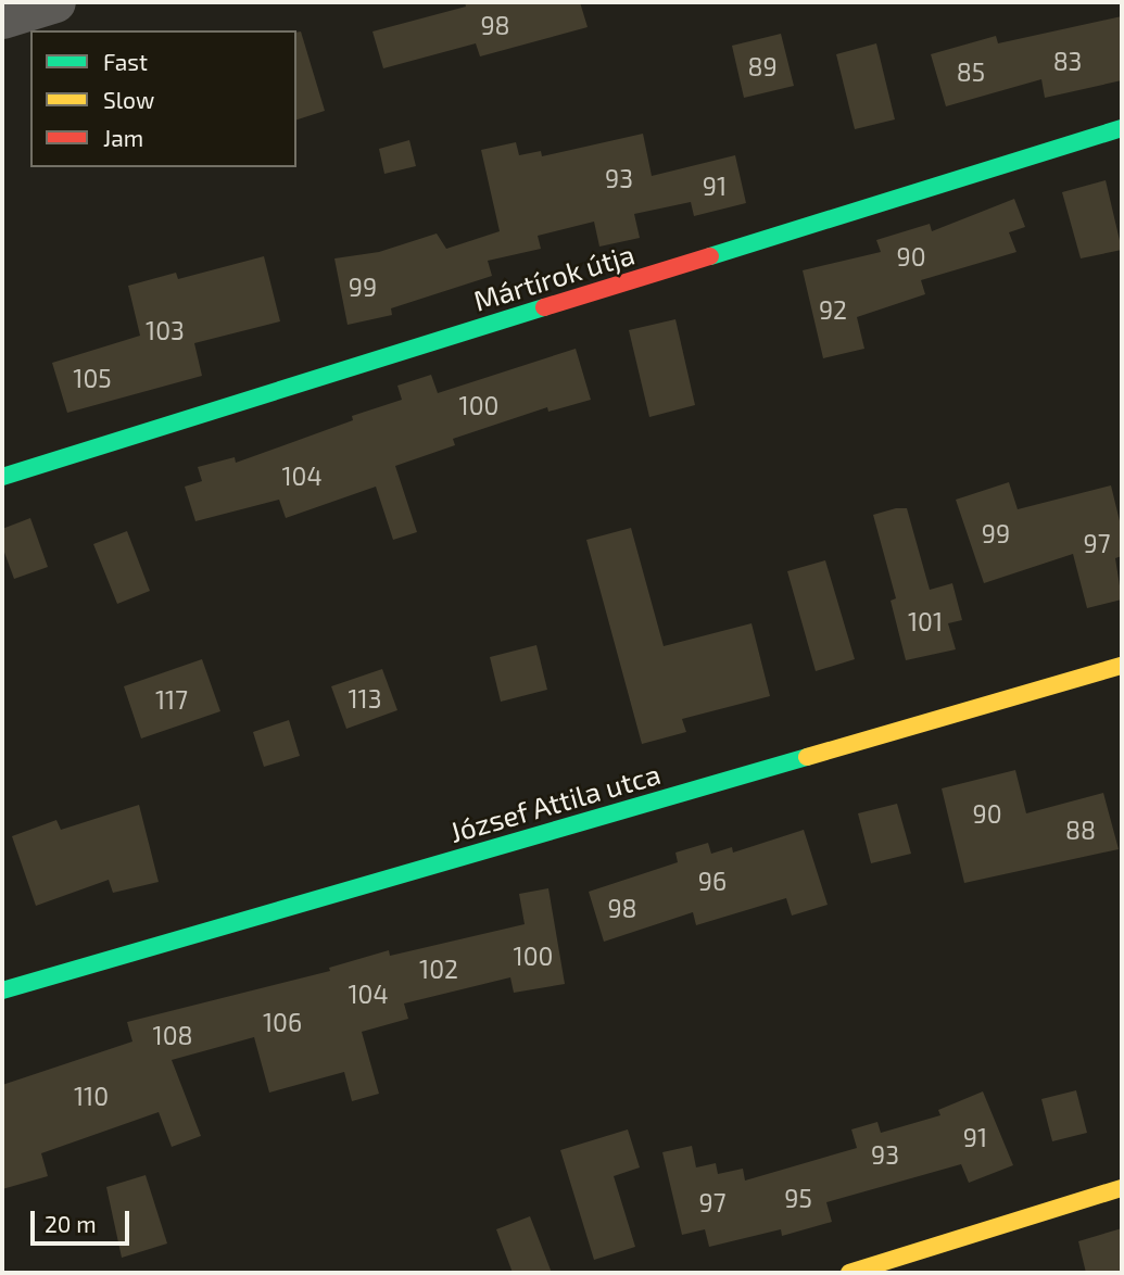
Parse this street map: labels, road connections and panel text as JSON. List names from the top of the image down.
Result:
{
  "streets": {
    "street": ["Mártírok útja", "József Attila utca"]
  },
  "house_numbers": [
    "98",
    "83",
    "89",
    "85",
    "93",
    "91",
    "90",
    "99",
    "92",
    "103",
    "105",
    "100",
    "104",
    "99",
    "97",
    "101",
    "113",
    "117",
    "90",
    "88",
    "96",
    "98",
    "100",
    "102",
    "104",
    "106",
    "108",
    "110",
    "91",
    "93",
    "95",
    "97"
  ],
  "legend": ["Fast", "Slow", "Jam"],
  "scale_bar": "20 m"
}
